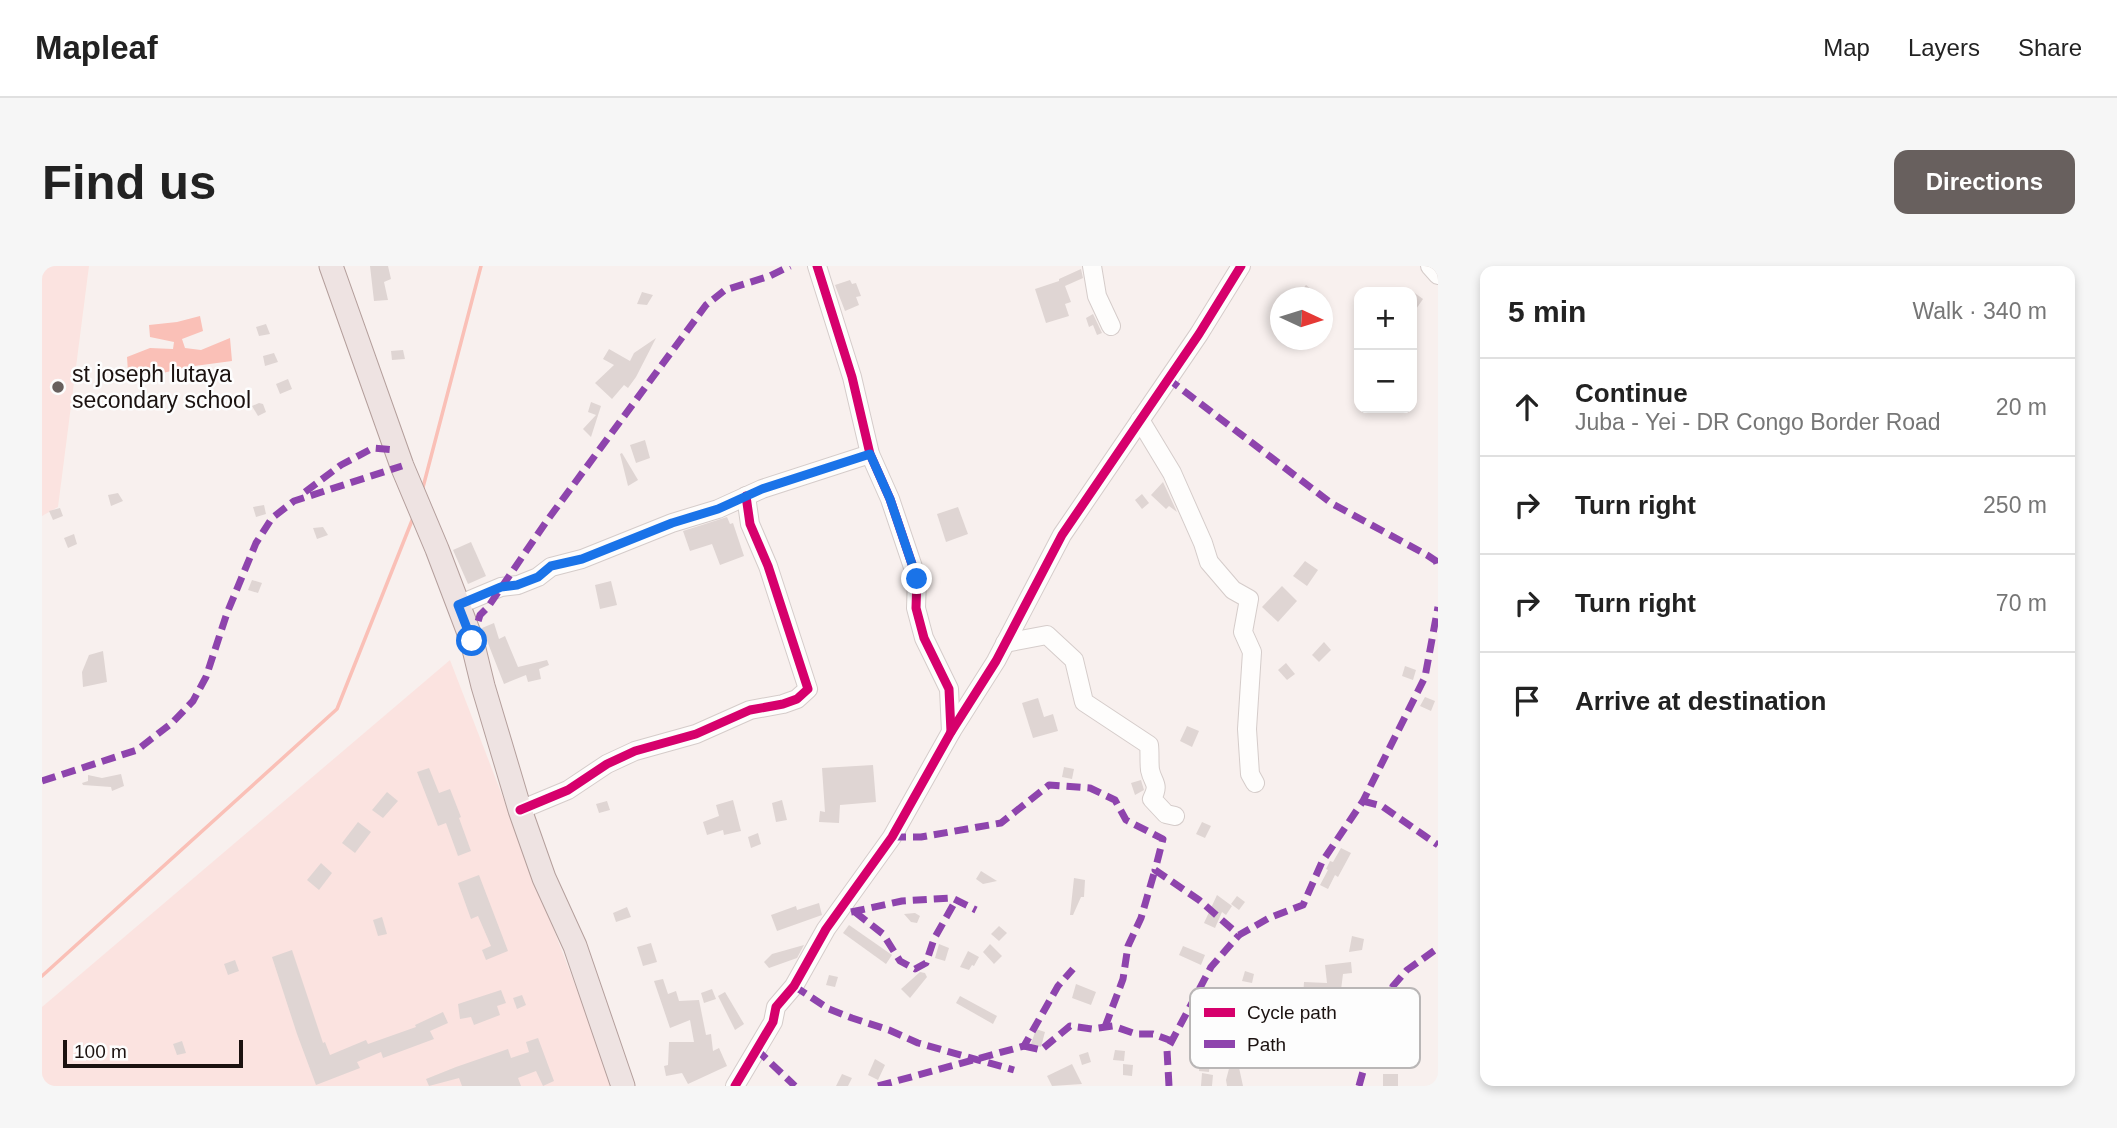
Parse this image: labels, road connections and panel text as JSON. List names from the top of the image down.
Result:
{
  "places": ["st joseph lutaya secondary school"],
  "legend": ["Cycle path", "Path"],
  "scale_bar": "100 m",
  "north": "right",
  "page": {
    "header": "Mapleaf",
    "nav": ["Map", "Layers", "Share"],
    "buttons": "Directions",
    "title": "Find us",
    "heading": ["5 min", "Walk · 340 m"],
    "map_buttons": ["+", "−"],
    "list": [
      ["Continue", "Juba - Yei - DR Congo Border Road", "20 m"],
      ["Turn right", "250 m"],
      ["Turn right", "70 m"],
      "Arrive at destination"
    ],
    "scale": "100 m"
  }
}
